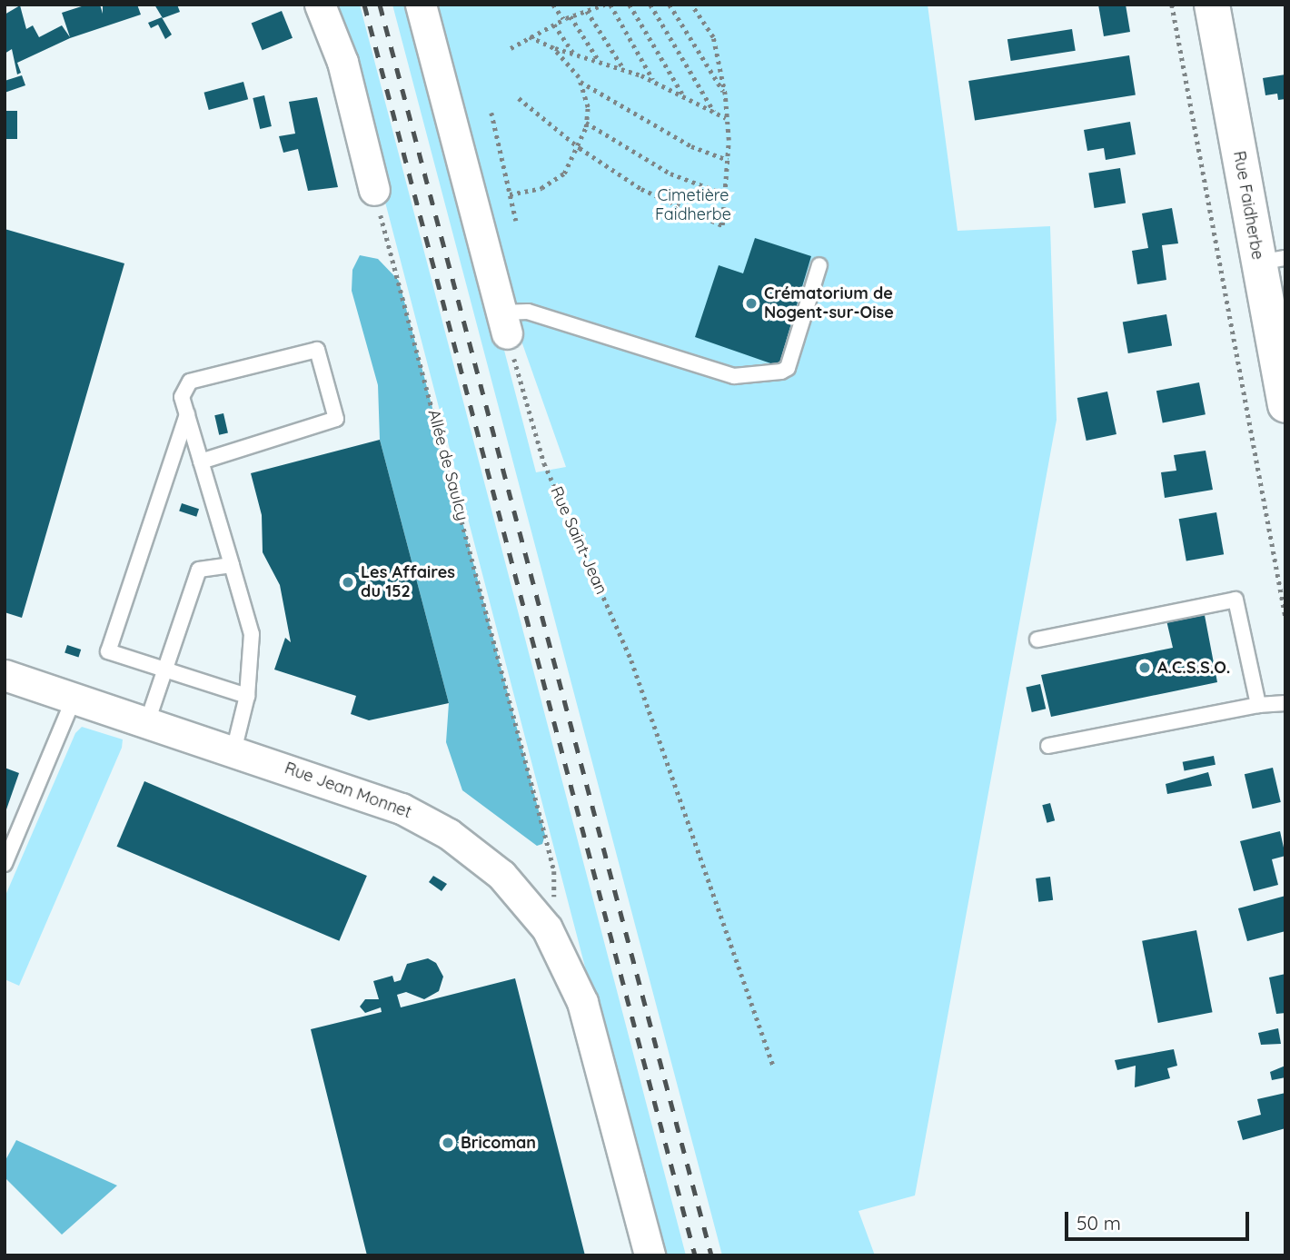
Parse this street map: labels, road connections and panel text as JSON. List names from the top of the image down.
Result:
{
  "streets": {
    "main road": ["Rue Faidherbe"],
    "street": ["Rue Jean Monnet"],
    "path": ["Allée de Saulcy", "Rue Saint-Jean"]
  },
  "crossings": [
    ["Allée de Saulcy", "Rue Jean Monnet"]
  ],
  "parks": ["Cimetière Faidherbe"],
  "places": [
    "Crématorium de Nogent-sur-Oise",
    "Les Affaires du 152",
    "A.C.S.S.O.",
    "Bricoman"
  ],
  "scale_bar": "50 m"
}
